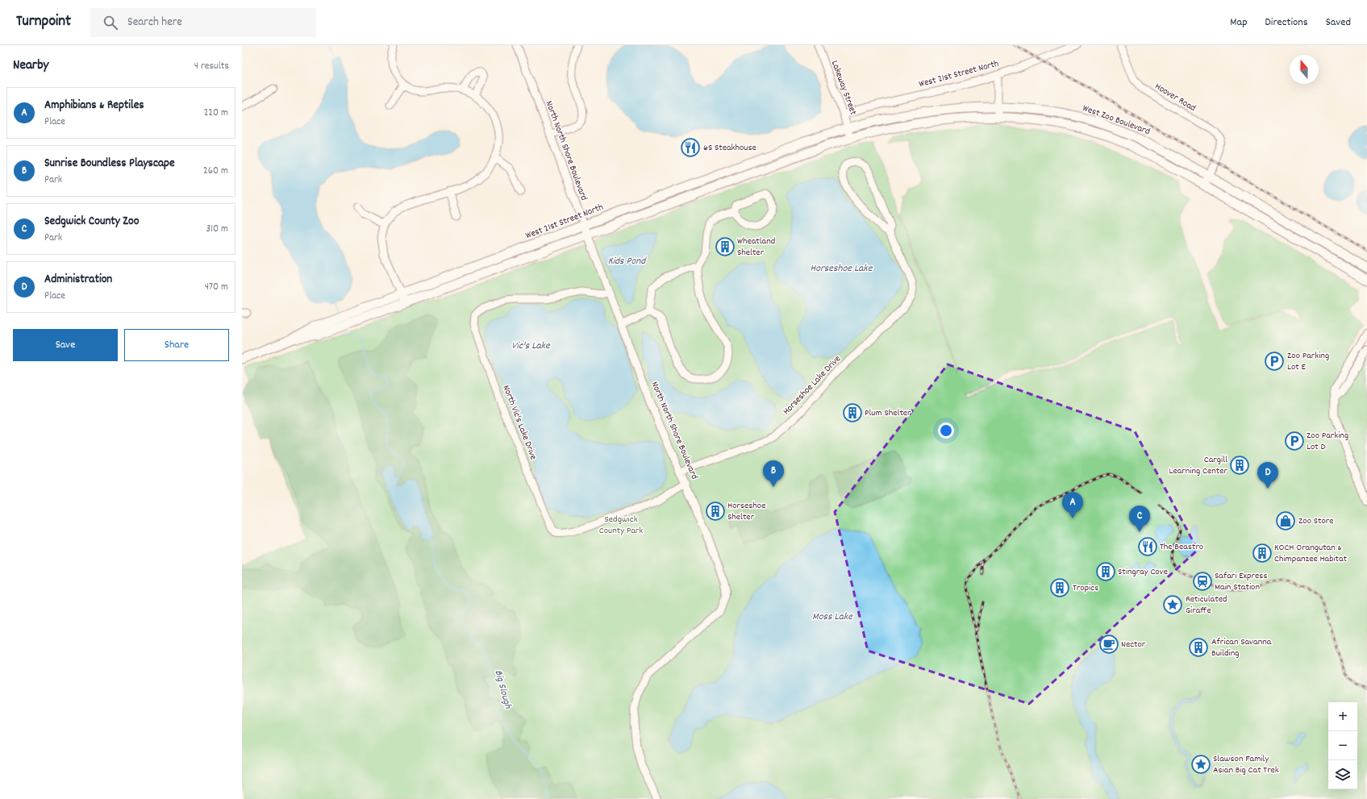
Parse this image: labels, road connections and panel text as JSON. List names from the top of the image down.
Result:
{
  "streets": {
    "main road": ["West 21st Street North", "West Zoo Boulevard"],
    "street": [
      "Lakeway Street",
      "Hoover Road",
      "North North Shore Boulevard",
      "Horseshoe Lake Drive",
      "North Vic's Lake Drive"
    ]
  },
  "crossings": [
    ["West 21st Street North", "Lakeway Street"],
    ["West 21st Street North", "West Zoo Boulevard"],
    ["West 21st Street North", "North North Shore Boulevard"],
    ["Lakeway Street", "West Zoo Boulevard"],
    ["Hoover Road", "West Zoo Boulevard"],
    ["North North Shore Boulevard", "Horseshoe Lake Drive"],
    ["North North Shore Boulevard", "North Vic's Lake Drive"]
  ],
  "water": [
    "Kids Pond",
    "Horseshoe Lake",
    "Vic's Lake",
    "Moss Lake",
    "Big Slough"
  ],
  "parks": ["Sedgwick County Park"],
  "places": {
    "restaurant": ["6S Steakhouse", "The Beastro"],
    "building": [
      "Wheatland Shelter",
      "Plum Shelter",
      "Cargill Learning Center",
      "Horseshoe Shelter",
      "KOCH Orangutan & Chimpanzee Habitat",
      "Stingray Cove",
      "Tropics",
      "African Savanna Building"
    ],
    "parking": ["Zoo Parking Lot E", "Zoo Parking Lot D"],
    "shop": ["Zoo Store"],
    "station": ["Safari Express Main Station"],
    "place": ["Reticulated Giraffe", "Slawson Family Asian Big Cat Trek"],
    "cafe": ["Nector"]
  },
  "north": "top",
  "page": {
    "header": "Turnpoint",
    "search": "Search here",
    "nav": ["Map", "Directions", "Saved"],
    "heading": ["Nearby", "4 results"],
    "list": [
      {
        "mark": "A",
        "name": "Amphibians & Reptiles",
        "note": "Place",
        "value": "220 m"
      },
      {
        "mark": "B",
        "name": "Sunrise Boundless Playscape",
        "note": "Park",
        "value": "260 m"
      },
      {
        "mark": "C",
        "name": "Sedgwick County Zoo",
        "note": "Park",
        "value": "310 m"
      },
      {
        "mark": "D",
        "name": "Administration",
        "note": "Place",
        "value": "470 m"
      }
    ],
    "buttons": ["Save", "Share"],
    "pins": [
      "B",
      "D",
      "A",
      "C"
    ],
    "map_buttons": ["+", "−"]
  }
}
